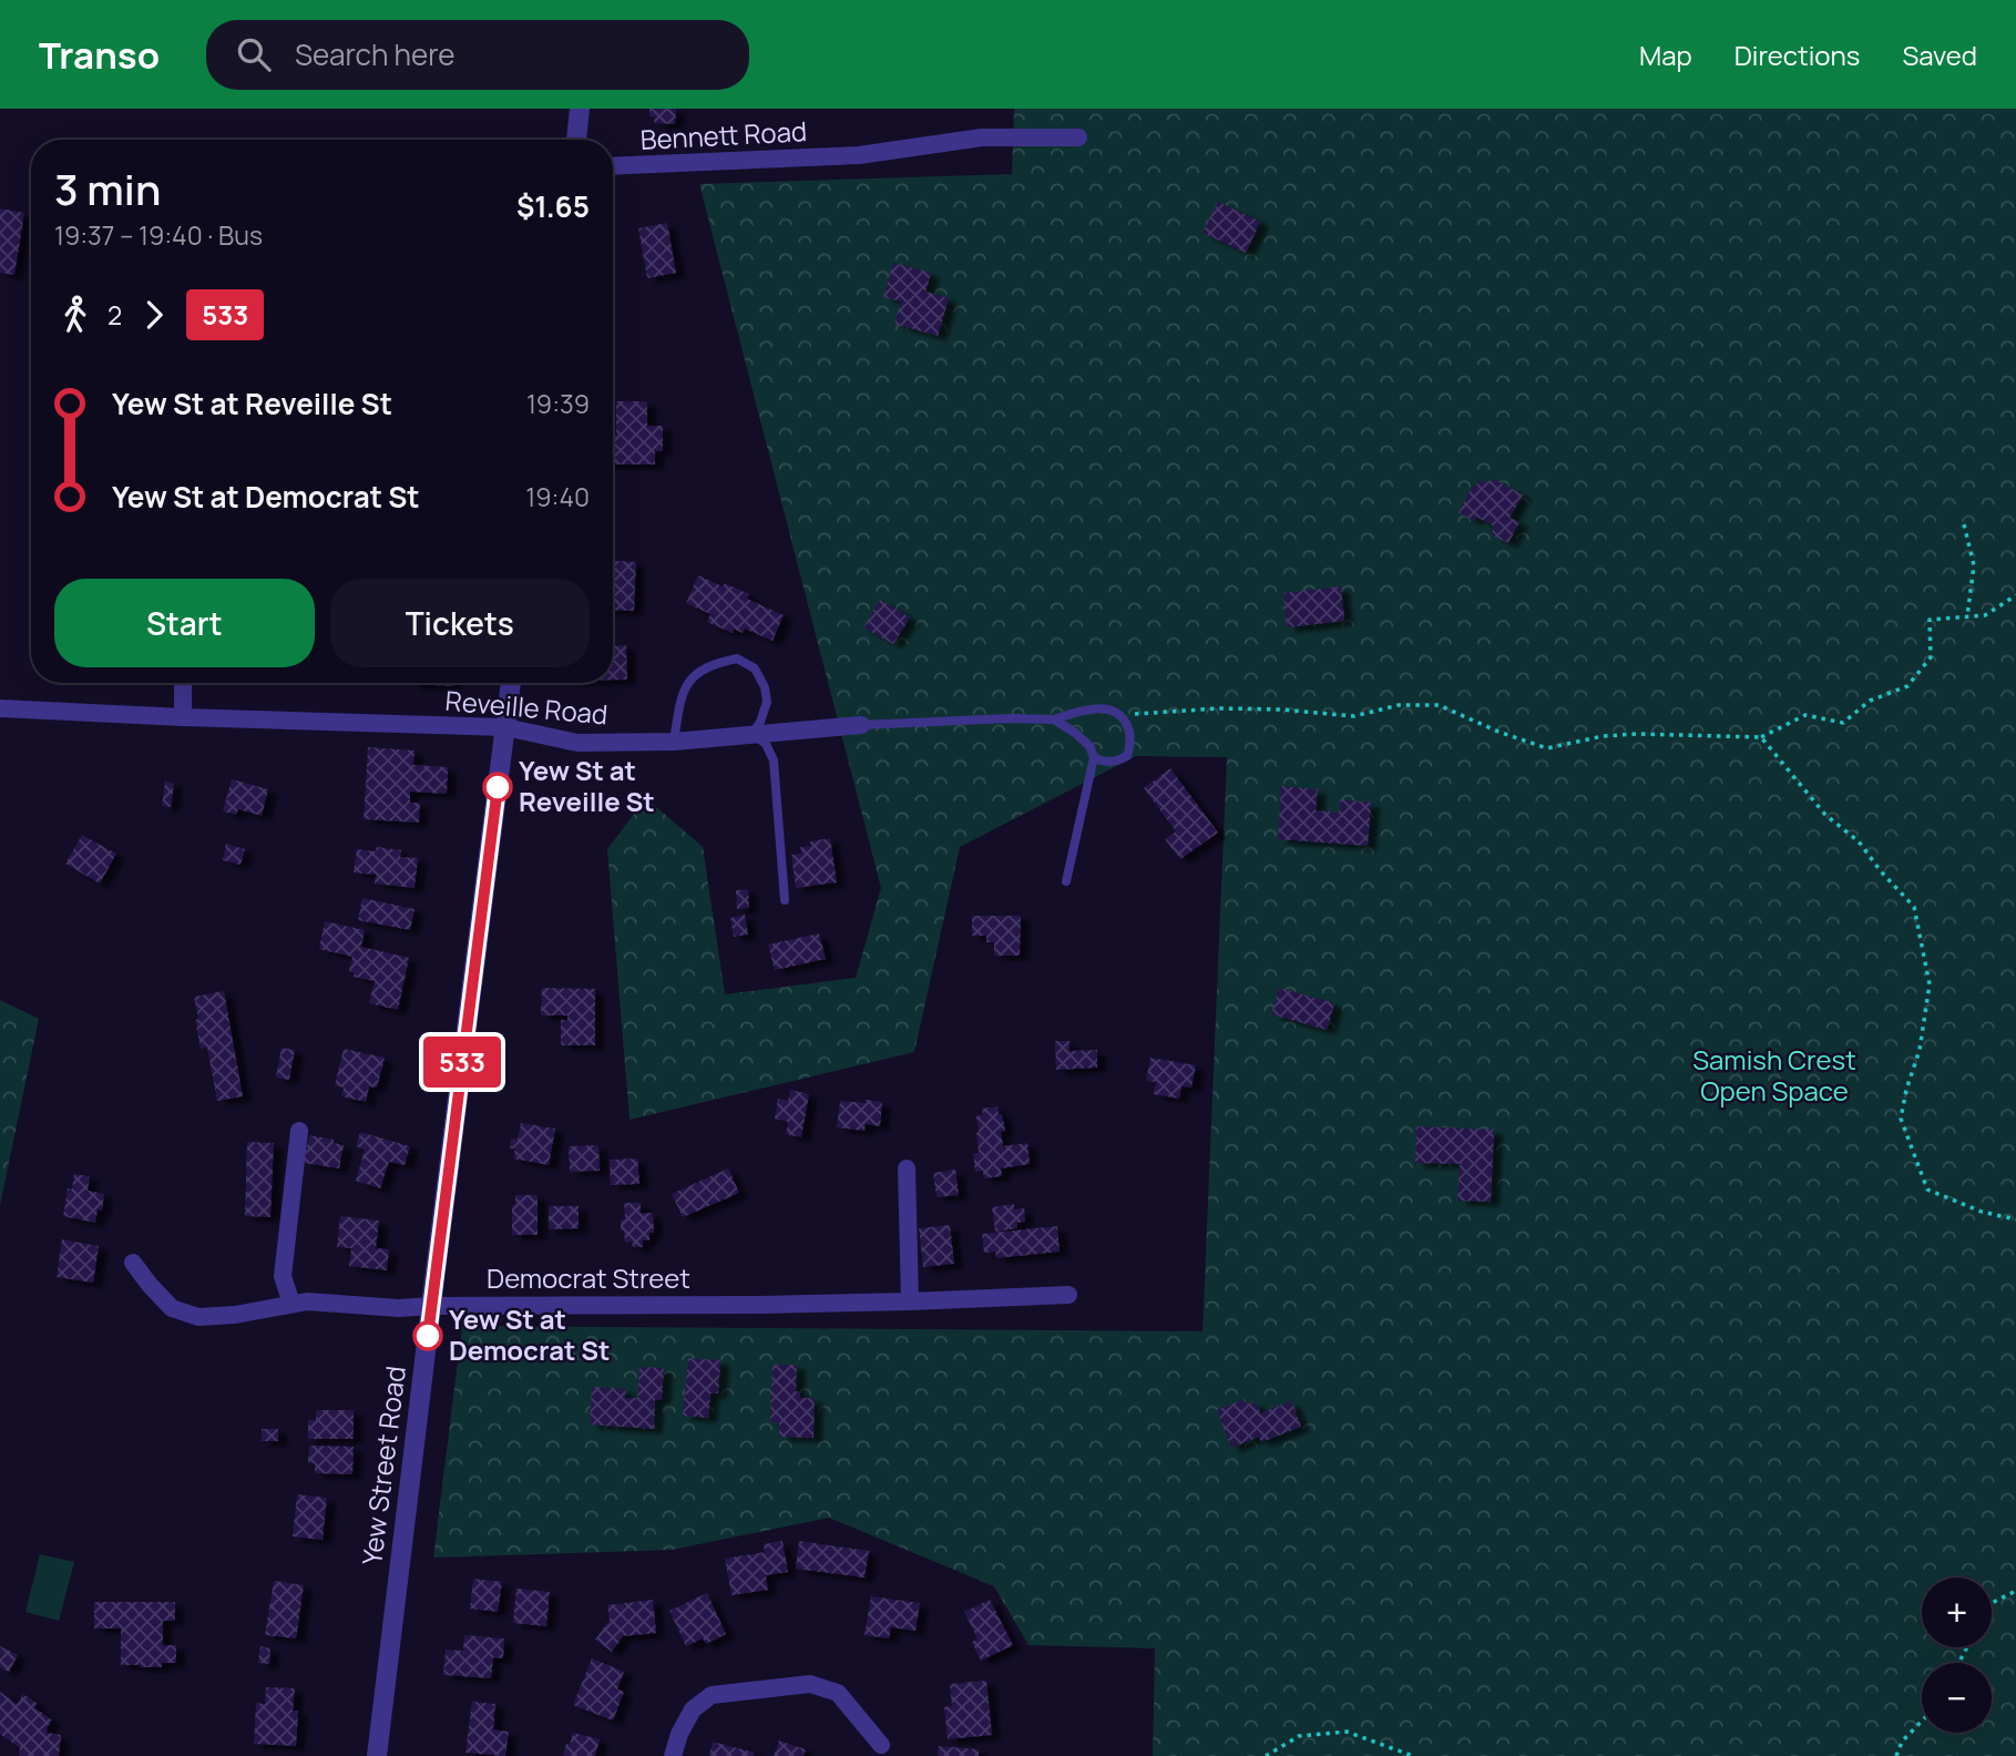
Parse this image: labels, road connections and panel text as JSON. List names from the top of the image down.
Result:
{
  "streets": {
    "street": [
      "Bennett Road",
      "Reveille Road",
      "Democrat Street",
      "Yew Street Road"
    ]
  },
  "crossings": [
    ["Reveille Road", "Yew Street Road"],
    ["Democrat Street", "Yew Street Road"]
  ],
  "parks": ["Samish Crest Open Space"],
  "places": ["Yew St at Reveille St", "Yew St at Democrat St"],
  "lines": ["bus line 533"],
  "page": {
    "header": "Transo",
    "search": "Search here",
    "nav": ["Map", "Directions", "Saved"],
    "on_map": "533",
    "heading": ["3 min", "19:37 – 19:40 · Bus", "$1.65"],
    "legs": ["2", "533"],
    "list": [
      {
        "name": "Yew St at Reveille St",
        "value": "19:39"
      },
      {
        "name": "Yew St at Democrat St",
        "value": "19:40"
      }
    ],
    "buttons": ["Start", "Tickets"],
    "map_buttons": ["+", "−"]
  }
}
